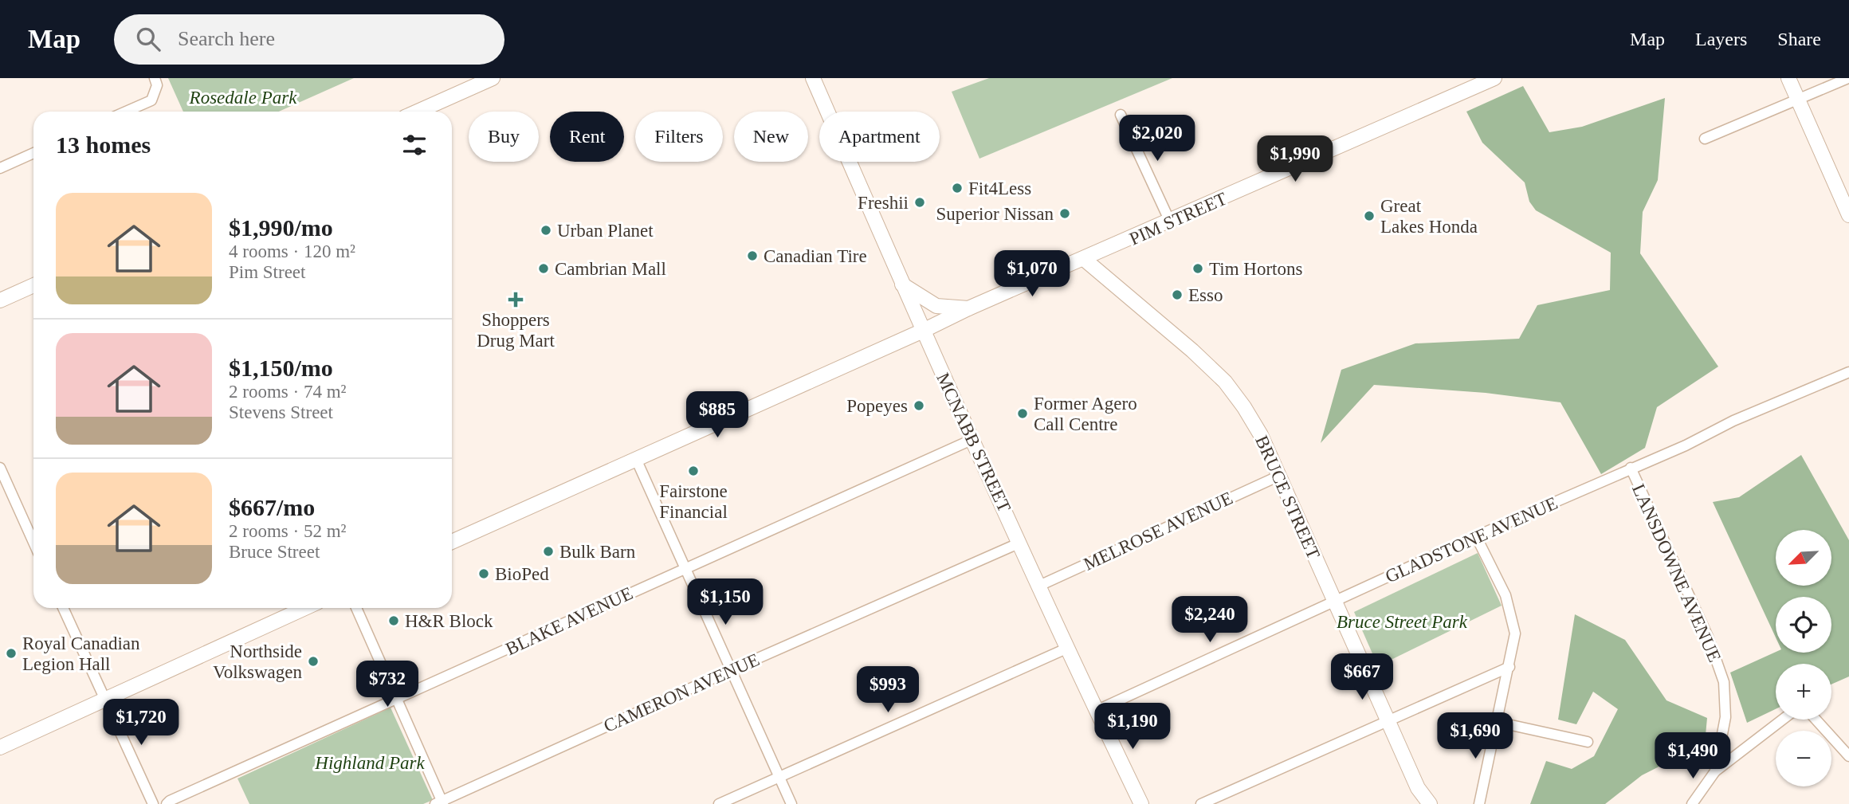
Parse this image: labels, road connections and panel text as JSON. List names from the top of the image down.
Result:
{
  "streets": {
    "main road": ["PIM STREET", "MCNABB STREET", "BRUCE STREET"],
    "street": [
      "MELROSE AVENUE",
      "GLADSTONE AVENUE",
      "LANSDOWNE AVENUE",
      "BLAKE AVENUE",
      "CAMERON AVENUE"
    ]
  },
  "crossings": [
    ["PIM STREET", "MCNABB STREET"],
    ["PIM STREET", "BRUCE STREET"],
    ["MCNABB STREET", "MELROSE AVENUE"],
    ["MCNABB STREET", "GLADSTONE AVENUE"],
    ["MCNABB STREET", "BLAKE AVENUE"],
    ["MCNABB STREET", "CAMERON AVENUE"],
    ["BRUCE STREET", "MELROSE AVENUE"],
    ["BRUCE STREET", "GLADSTONE AVENUE"],
    ["GLADSTONE AVENUE", "LANSDOWNE AVENUE"]
  ],
  "parks": ["Rosedale Park", "Bruce Street Park", "Highland Park"],
  "places": {
    "other": [
      "Fit4Less",
      "Freshii",
      "Superior Nissan",
      "Great Lakes Honda",
      "Urban Planet",
      "Canadian Tire",
      "Cambrian Mall",
      "Tim Hortons",
      "Esso",
      "Popeyes",
      "Former Agero Call Centre",
      "Fairstone Financial",
      "Bulk Barn",
      "BioPed",
      "H&R Block",
      "Royal Canadian Legion Hall",
      "Northside Volkswagen"
    ],
    "health": ["Shoppers Drug Mart"]
  },
  "north": "bottom left",
  "page": {
    "header": "Map",
    "search": "Search here",
    "nav": ["Map", "Layers", "Share"],
    "chip": [
      "Buy",
      "Rent",
      "Filters",
      "New",
      "Apartment"
    ],
    "heading": "13 homes",
    "price": [
      "$2,020",
      "$1,990",
      "$1,070",
      "$885",
      "$1,150",
      "$2,240",
      "$667",
      "$732",
      "$993",
      "$1,720",
      "$1,190",
      "$1,690",
      "$1,490"
    ],
    "list": [
      {
        "name": "$1,990/mo",
        "note": "4 rooms · 120 m² · Pim Street"
      },
      {
        "name": "$1,150/mo",
        "note": "2 rooms · 74 m² · Stevens Street"
      },
      {
        "name": "$667/mo",
        "note": "2 rooms · 52 m² · Bruce Street"
      }
    ],
    "map_buttons": ["+", "−"]
  }
}
